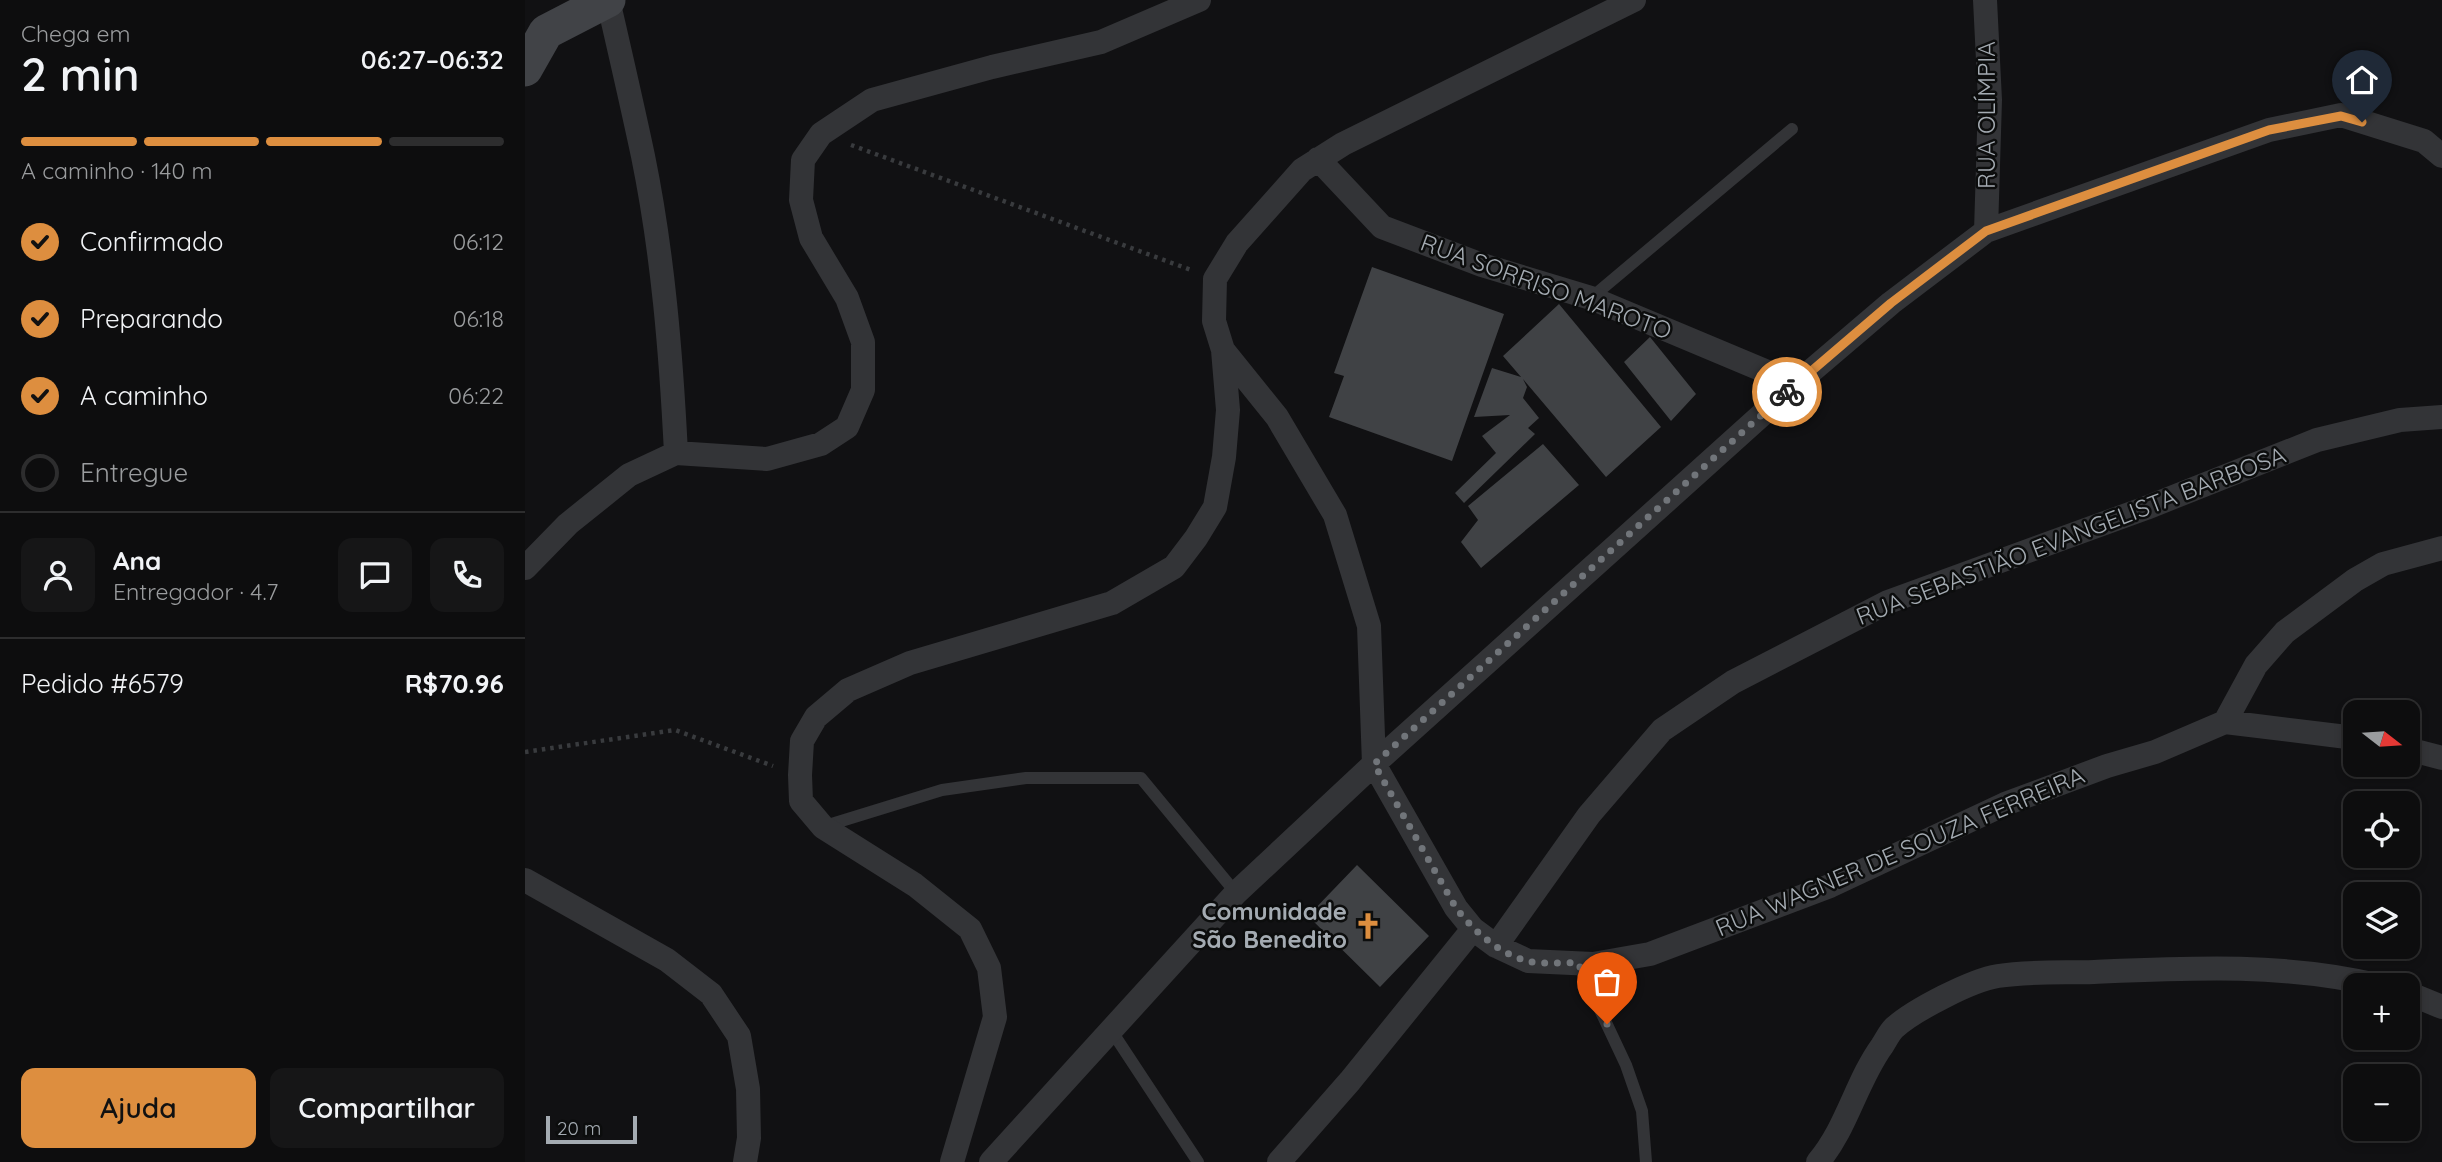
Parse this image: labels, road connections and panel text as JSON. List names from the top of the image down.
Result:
{
  "streets": {
    "street": [
      "RUA OLÍMPIA",
      "RUA SORRISO MAROTO",
      "RUA SEBASTIÃO EVANGELISTA BARBOSA",
      "RUA WAGNER DE SOUZA FERREIRA"
    ]
  },
  "crossings": [
    ["RUA SEBASTIÃO EVANGELISTA BARBOSA", "RUA WAGNER DE SOUZA FERREIRA"]
  ],
  "places": {
    "church": ["Comunidade São Benedito"]
  },
  "scale_bar": "20 m",
  "north": "right",
  "page": {
    "heading": ["2 min", "Chega em", "06:27–06:32"],
    "panel": [
      "Ana",
      "Entregador · 4.7",
      "Pedido #6579",
      "R$70.96"
    ],
    "bar": "A caminho · 140 m",
    "list": [
      ["Confirmado", "06:12"],
      ["Preparando", "06:18"],
      ["A caminho", "06:22"],
      "Entregue"
    ],
    "map_buttons": ["+", "−"],
    "buttons": ["Ajuda", "Compartilhar"],
    "scale": "20 m"
  }
}
